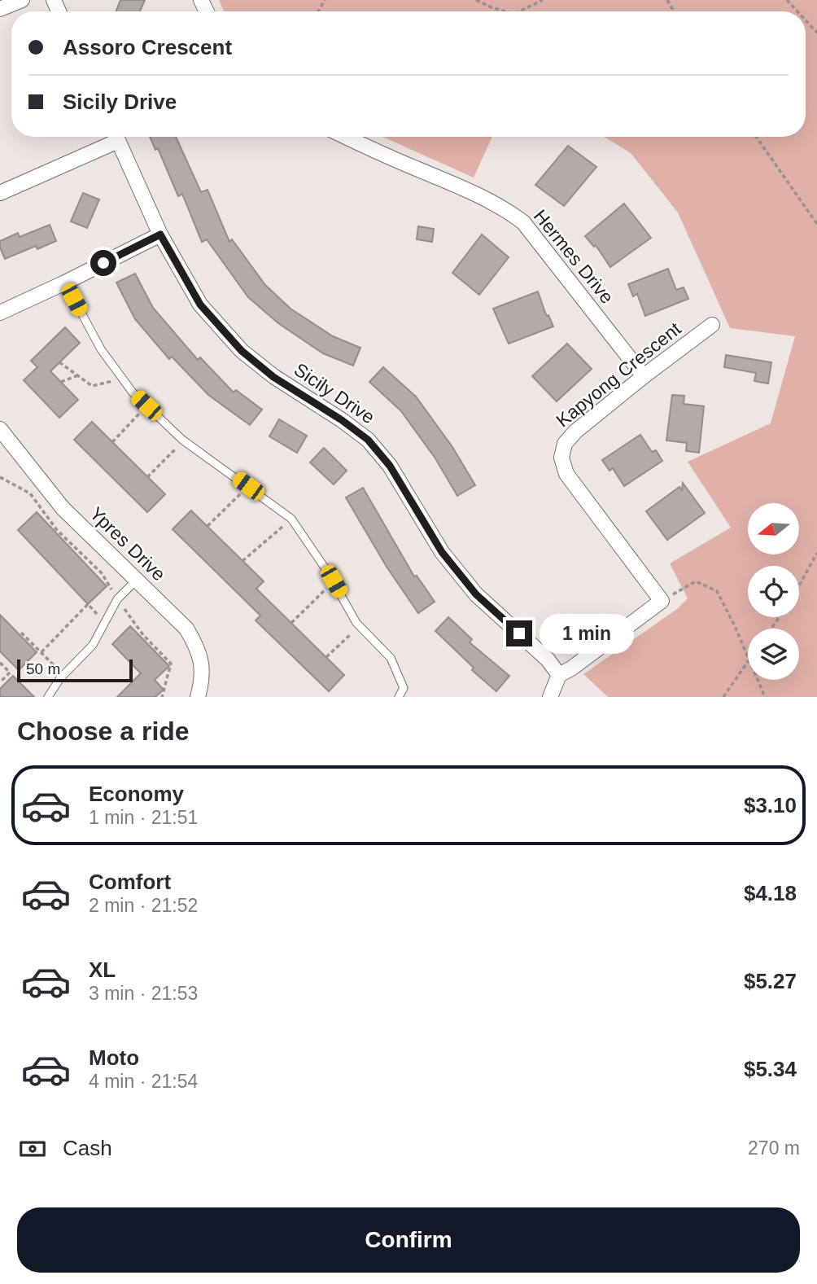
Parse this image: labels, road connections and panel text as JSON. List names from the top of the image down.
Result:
{
  "streets": {
    "street": [
      "Hermes Drive",
      "Kapyong Crescent",
      "Sicily Drive",
      "Ypres Drive"
    ]
  },
  "crossings": [
    ["Hermes Drive", "Kapyong Crescent"]
  ],
  "scale_bar": "50 m",
  "north": "left",
  "page": {
    "banner": ["Assoro Crescent", "Sicily Drive"],
    "bubble": "1 min",
    "scale": "50 m",
    "heading": "Choose a ride",
    "list": [
      {
        "name": "Economy",
        "note": "1 min · 21:51",
        "value": "$3.10"
      },
      {
        "name": "Comfort",
        "note": "2 min · 21:52",
        "value": "$4.18"
      },
      {
        "name": "XL",
        "note": "3 min · 21:53",
        "value": "$5.27"
      },
      {
        "name": "Moto",
        "note": "4 min · 21:54",
        "value": "$5.34"
      }
    ],
    "pay": ["Cash", "270 m"],
    "buttons": "Confirm"
  }
}
